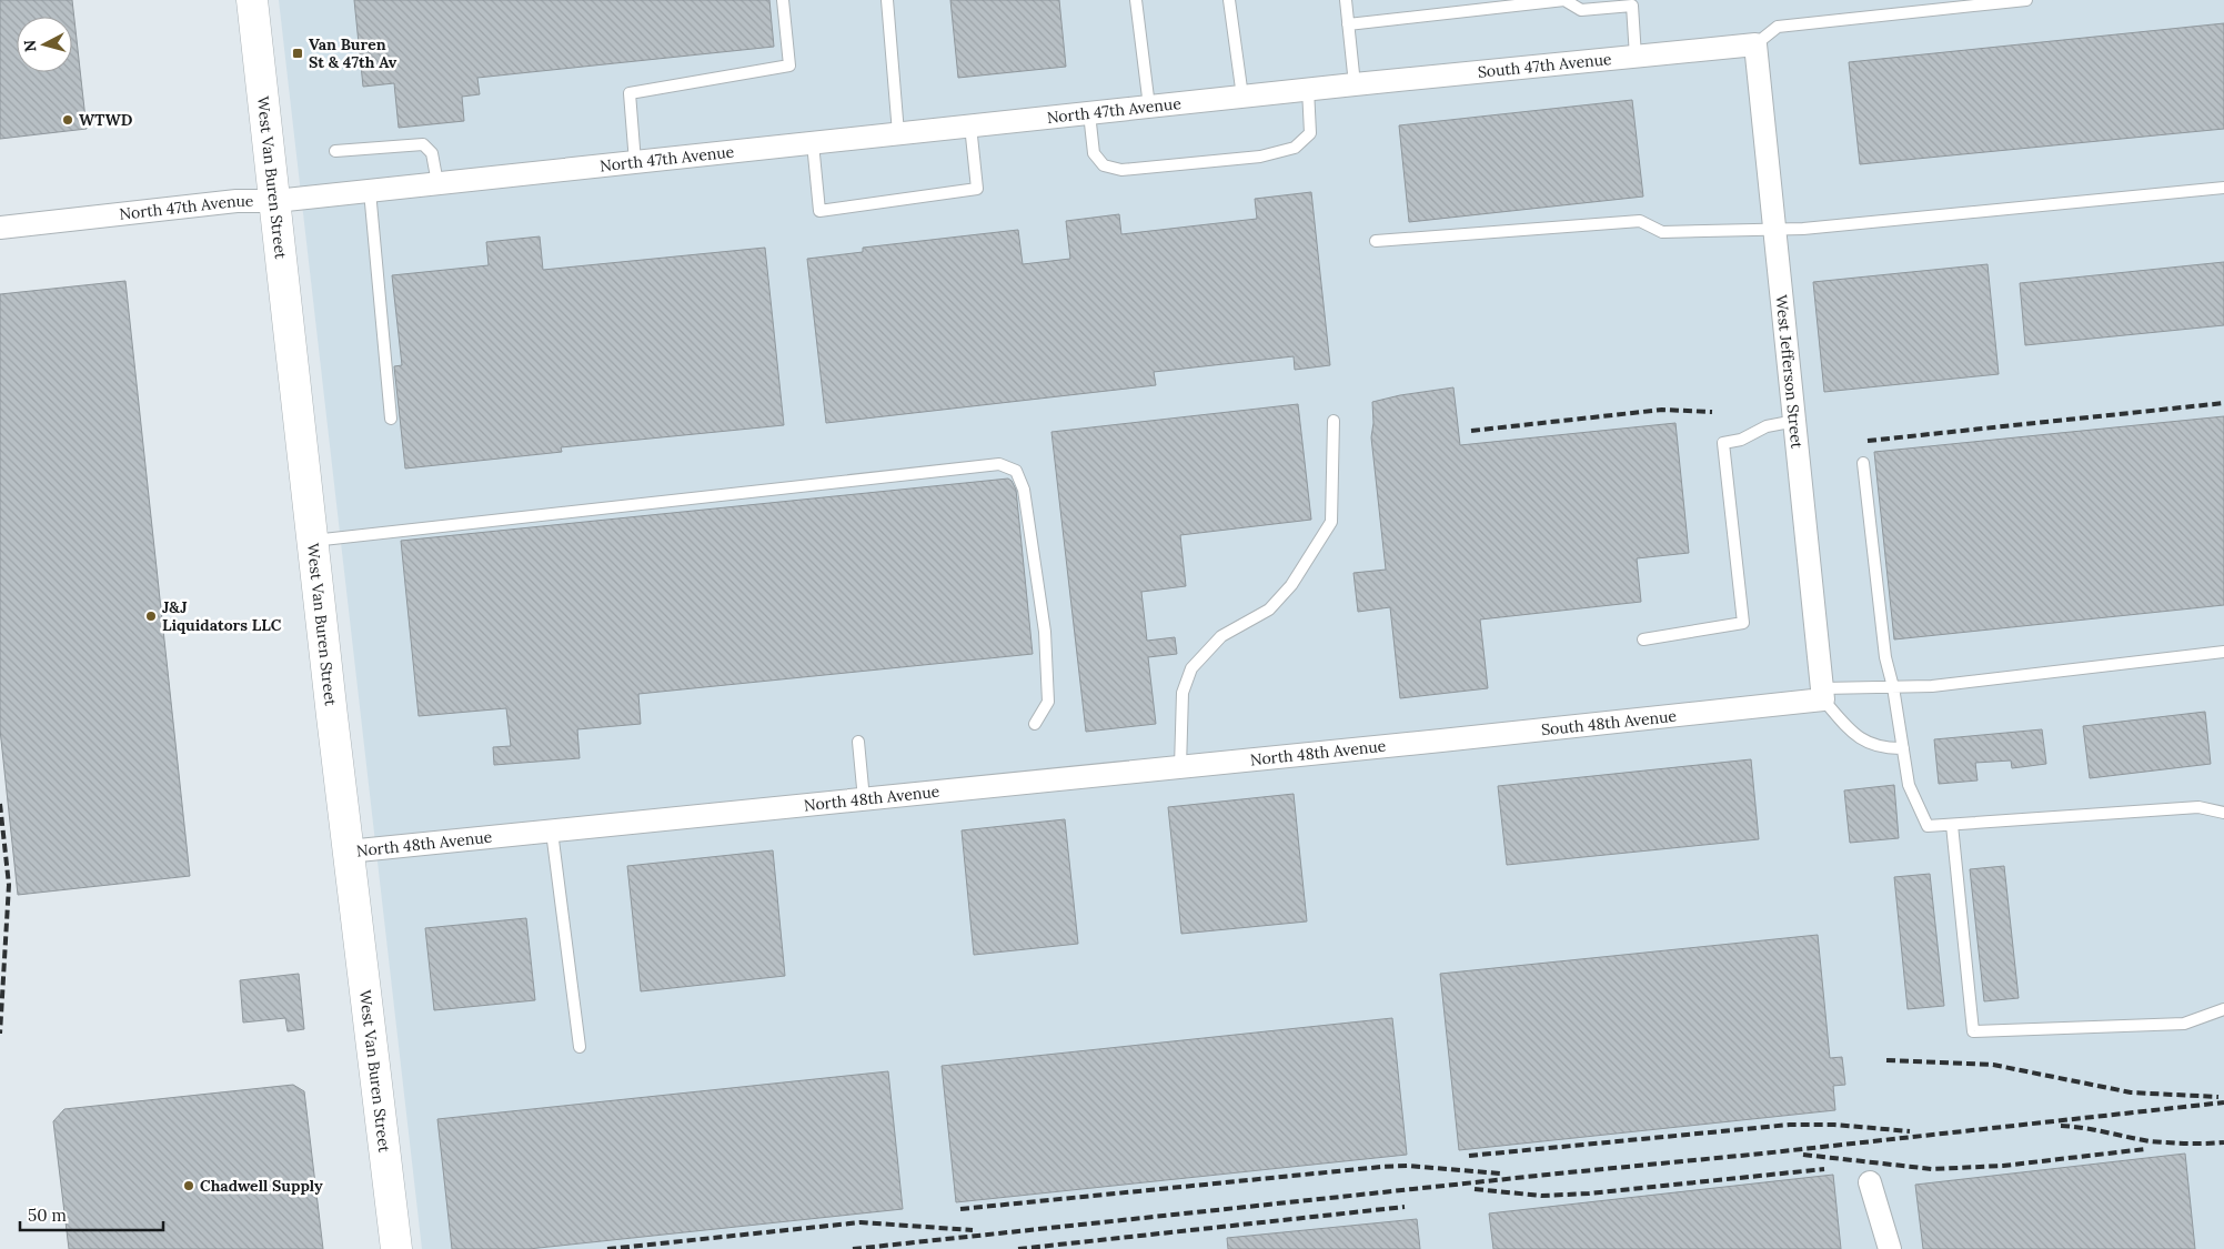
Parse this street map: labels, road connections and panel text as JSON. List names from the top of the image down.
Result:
{
  "streets": {
    "main road": ["West Van Buren Street"],
    "street": [
      "South 47th Avenue",
      "North 47th Avenue",
      "West Jefferson Street",
      "South 48th Avenue",
      "North 48th Avenue"
    ]
  },
  "crossings": [
    ["South 47th Avenue", "North 47th Avenue"],
    ["South 47th Avenue", "West Jefferson Street"],
    ["North 47th Avenue", "West Van Buren Street"],
    ["West Van Buren Street", "North 48th Avenue"],
    ["West Jefferson Street", "South 48th Avenue"],
    ["South 48th Avenue", "North 48th Avenue"]
  ],
  "places": {
    "transit": ["Van Buren St & 47th Av"],
    "other": ["WTWD", "J&J Liquidators LLC", "Chadwell Supply"]
  },
  "scale_bar": "50 m",
  "north": "left"
}
